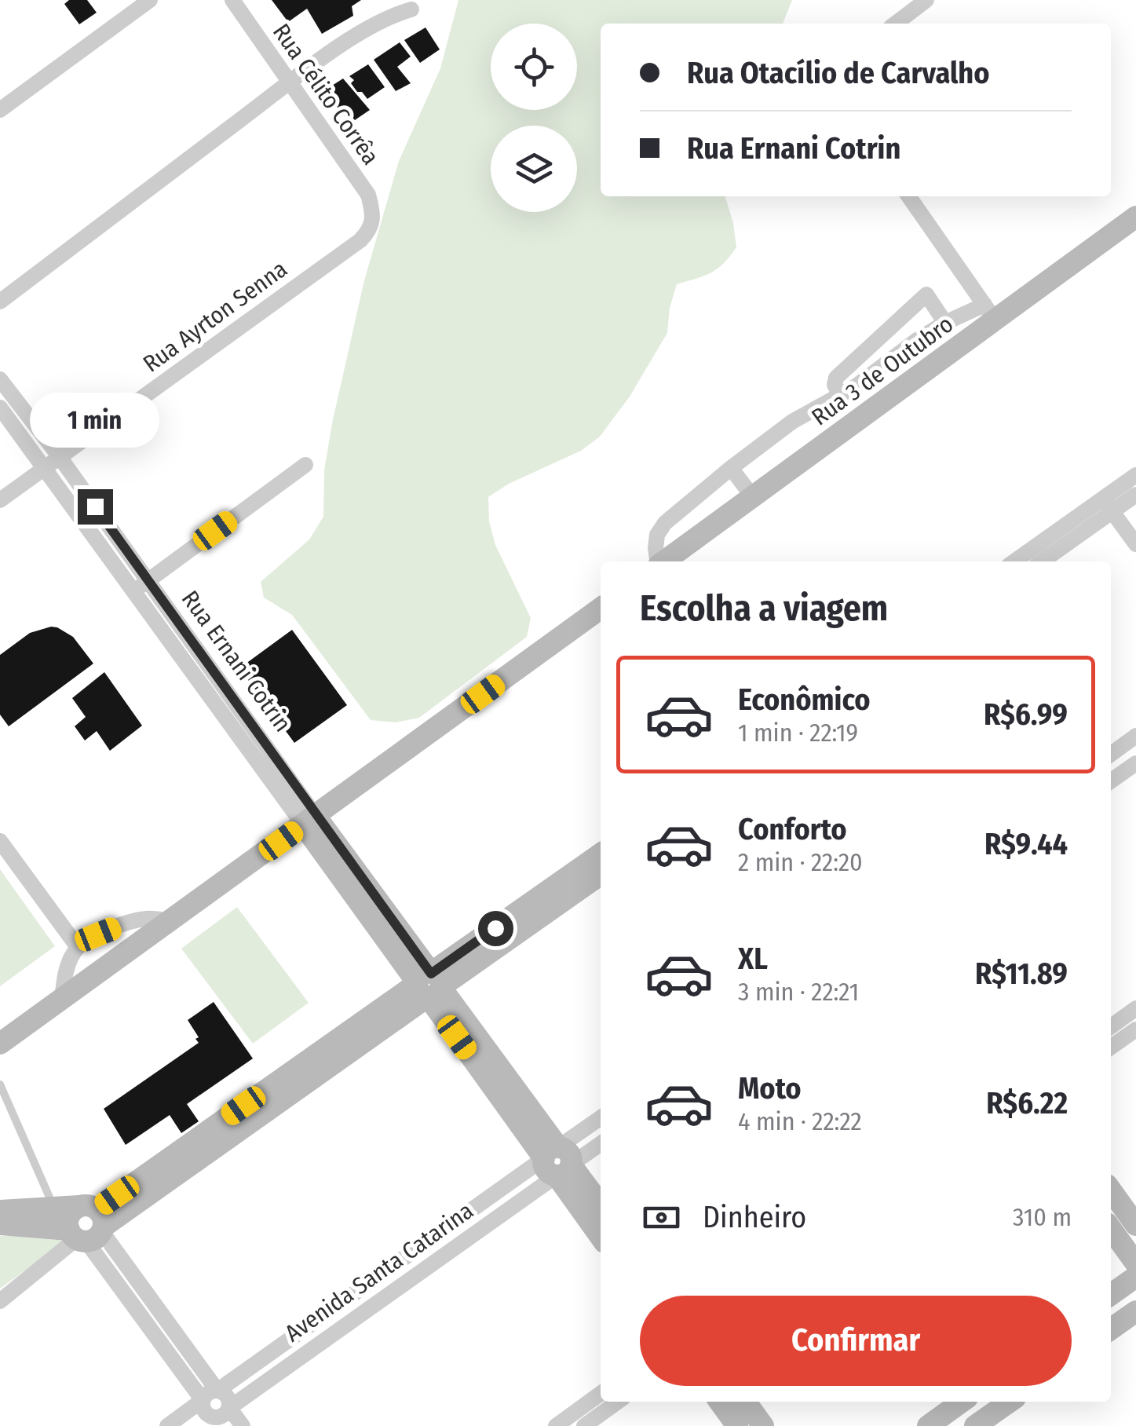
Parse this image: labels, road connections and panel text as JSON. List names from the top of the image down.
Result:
{
  "streets": {
    "street": [
      "Rua Célito Corrêa",
      "Rua Ayrton Senna",
      "Rua 3 de Outubro",
      "Rua Ernani Cotrin",
      "Avenida Santa Catarina"
    ]
  },
  "crossings": [
    ["Rua Célito Corrêa", "Rua Ayrton Senna"],
    ["Rua Ayrton Senna", "Rua Ernani Cotrin"],
    ["Rua Ernani Cotrin", "Avenida Santa Catarina"]
  ],
  "page": {
    "banner": ["Rua Otacílio de Carvalho", "Rua Ernani Cotrin"],
    "bubble": "1 min",
    "heading": "Escolha a viagem",
    "list": [
      {
        "name": "Econômico",
        "note": "1 min · 22:19",
        "value": "R$6.99"
      },
      {
        "name": "Conforto",
        "note": "2 min · 22:20",
        "value": "R$9.44"
      },
      {
        "name": "XL",
        "note": "3 min · 22:21",
        "value": "R$11.89"
      },
      {
        "name": "Moto",
        "note": "4 min · 22:22",
        "value": "R$6.22"
      }
    ],
    "pay": ["Dinheiro", "310 m"],
    "buttons": "Confirmar"
  }
}
